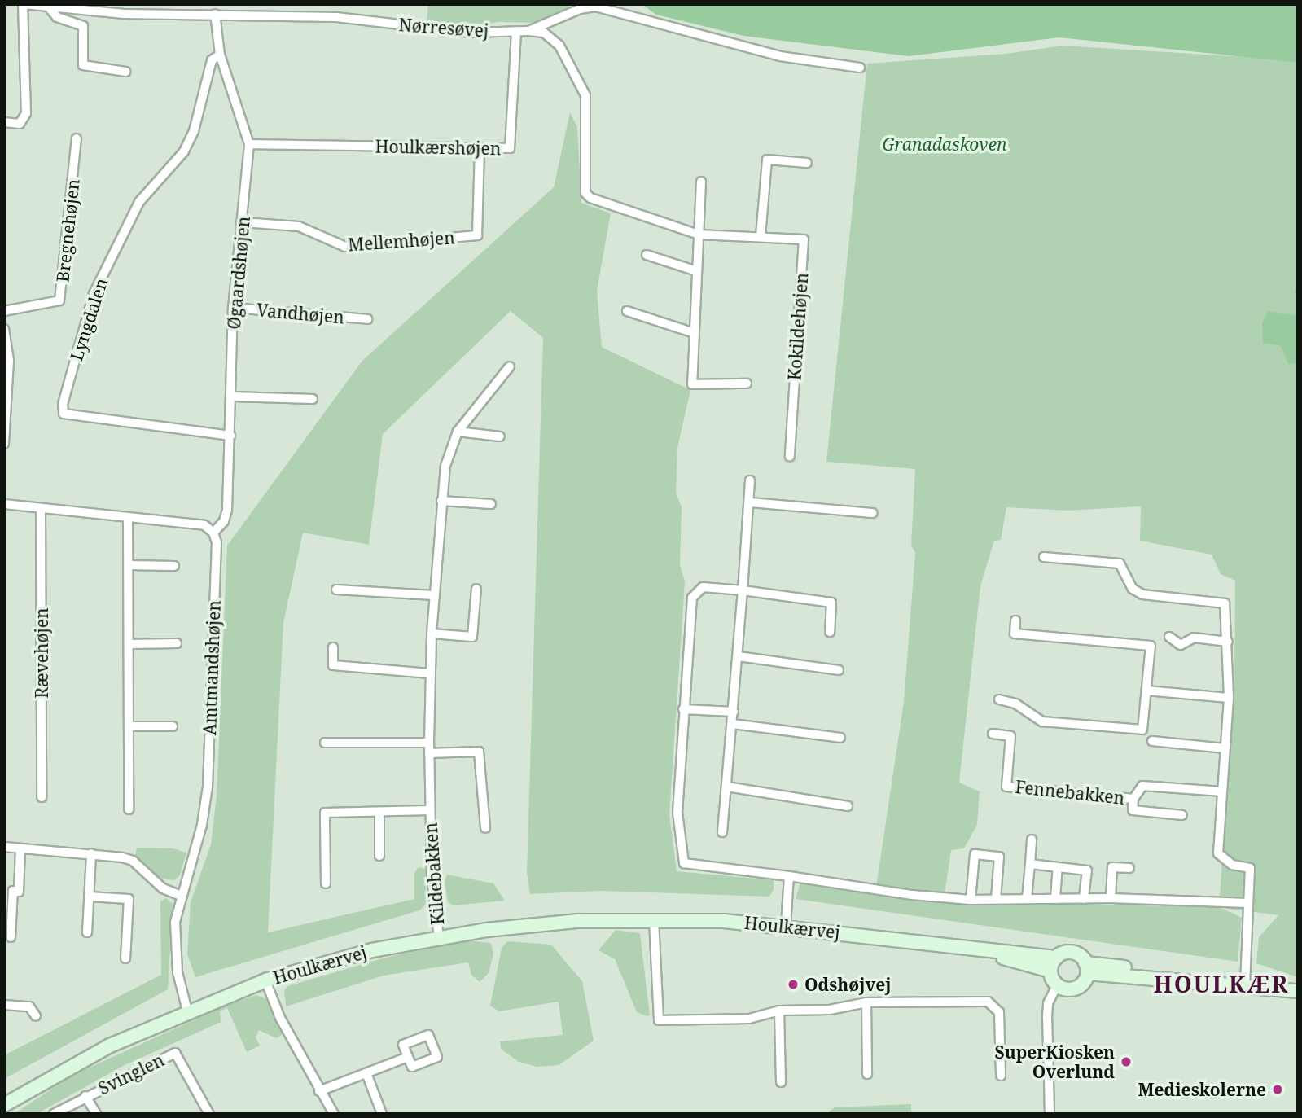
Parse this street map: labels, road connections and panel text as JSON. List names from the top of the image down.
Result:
{
  "streets": {
    "street": [
      "Nørresøvej",
      "Houlkærshøjen",
      "Bregnehøjen",
      "Mellemhøjen",
      "Øgaardshøjen",
      "Vandhøjen",
      "Lyngdalen",
      "Kokildehøjen",
      "Rævehøjen",
      "Amtmandshøjen",
      "Fennebakken",
      "Kildebakken",
      "Houlkærvej",
      "Svinglen"
    ]
  },
  "crossings": [
    ["Nørresøvej", "Houlkærshøjen"],
    ["Nørresøvej", "Øgaardshøjen"],
    ["Nørresøvej", "Kokildehøjen"],
    ["Houlkærshøjen", "Mellemhøjen"],
    ["Houlkærshøjen", "Øgaardshøjen"],
    ["Mellemhøjen", "Øgaardshøjen"],
    ["Øgaardshøjen", "Vandhøjen"],
    ["Øgaardshøjen", "Lyngdalen"],
    ["Øgaardshøjen", "Amtmandshøjen"],
    ["Amtmandshøjen", "Houlkærvej"],
    ["Kildebakken", "Houlkærvej"]
  ],
  "districts": ["HOULKÆR"],
  "parks": ["Granadaskoven"],
  "places": ["Odshøjvej", "SuperKiosken Overlund", "Medieskolerne"]
}
